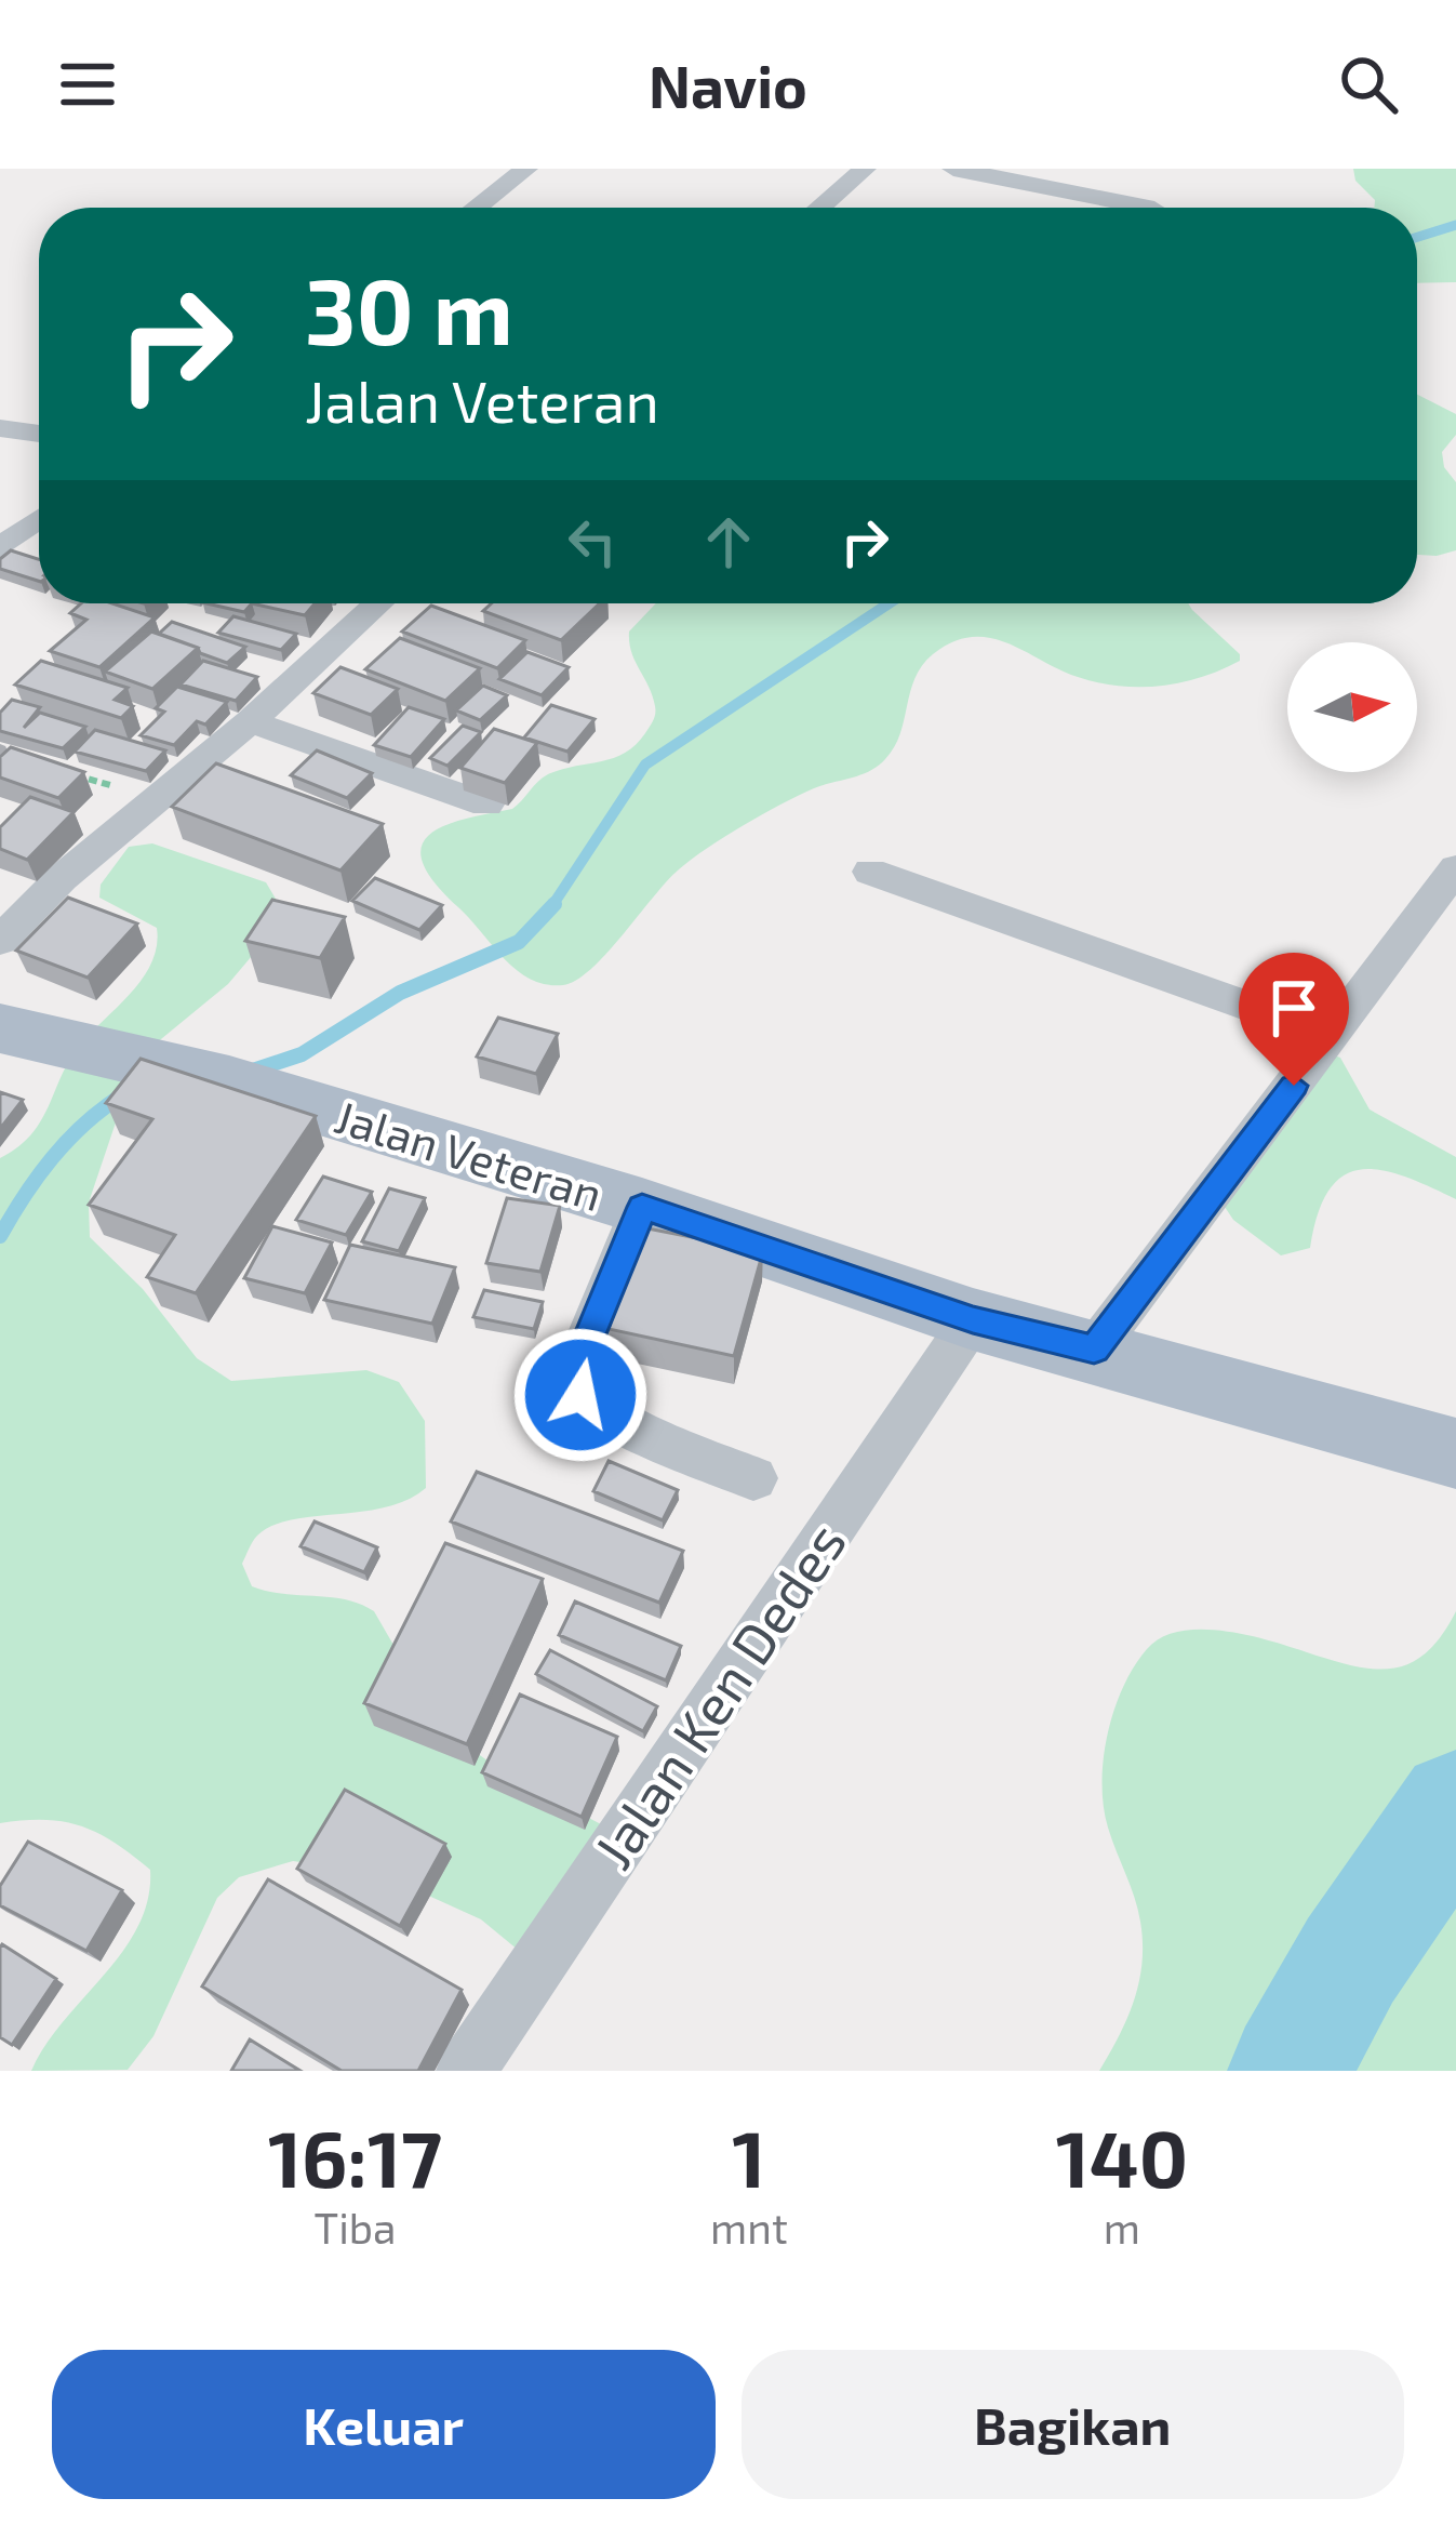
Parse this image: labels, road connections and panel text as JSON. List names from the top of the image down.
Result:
{
  "streets": {
    "main road": ["Jalan Veteran"],
    "street": ["Jalan Ken Dedes"]
  },
  "crossings": [
    ["Jalan Veteran", "Jalan Ken Dedes"]
  ],
  "north": "right",
  "page": {
    "header": "Navio",
    "turn": ["30 m", "Jalan Veteran"],
    "eta": [
      "16:17",
      "Tiba",
      "1",
      "mnt",
      "140",
      "m"
    ],
    "buttons": ["Keluar", "Bagikan"]
  }
}
